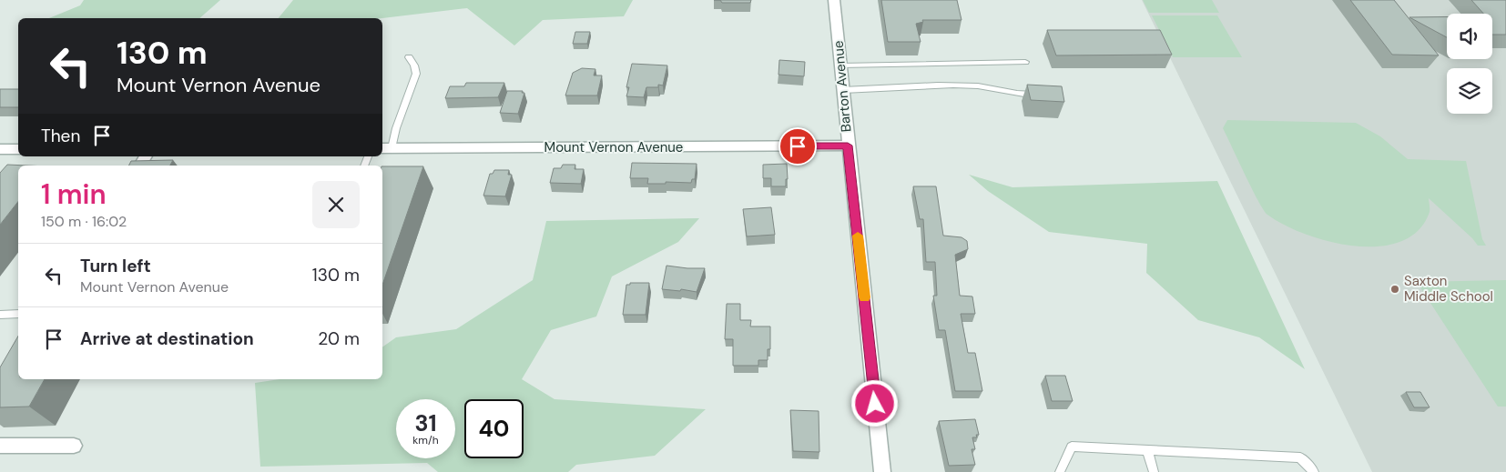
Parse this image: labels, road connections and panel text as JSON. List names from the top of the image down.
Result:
{
  "streets": {
    "street": ["Barton Avenue", "Mount Vernon Avenue"]
  },
  "crossings": [
    ["Barton Avenue", "Mount Vernon Avenue"]
  ],
  "places": ["Saxton Middle School"],
  "page": {
    "turn": ["130 m", "Mount Vernon Avenue"],
    "then": "Then",
    "heading": ["1 min", "150 m · 16:02"],
    "list": [
      {
        "name": "Turn left",
        "note": "Mount Vernon Avenue",
        "value": "130 m"
      },
      {
        "name": "Arrive at destination",
        "value": "20 m"
      }
    ],
    "speed": "31 km/h",
    "limit": "40"
  }
}
